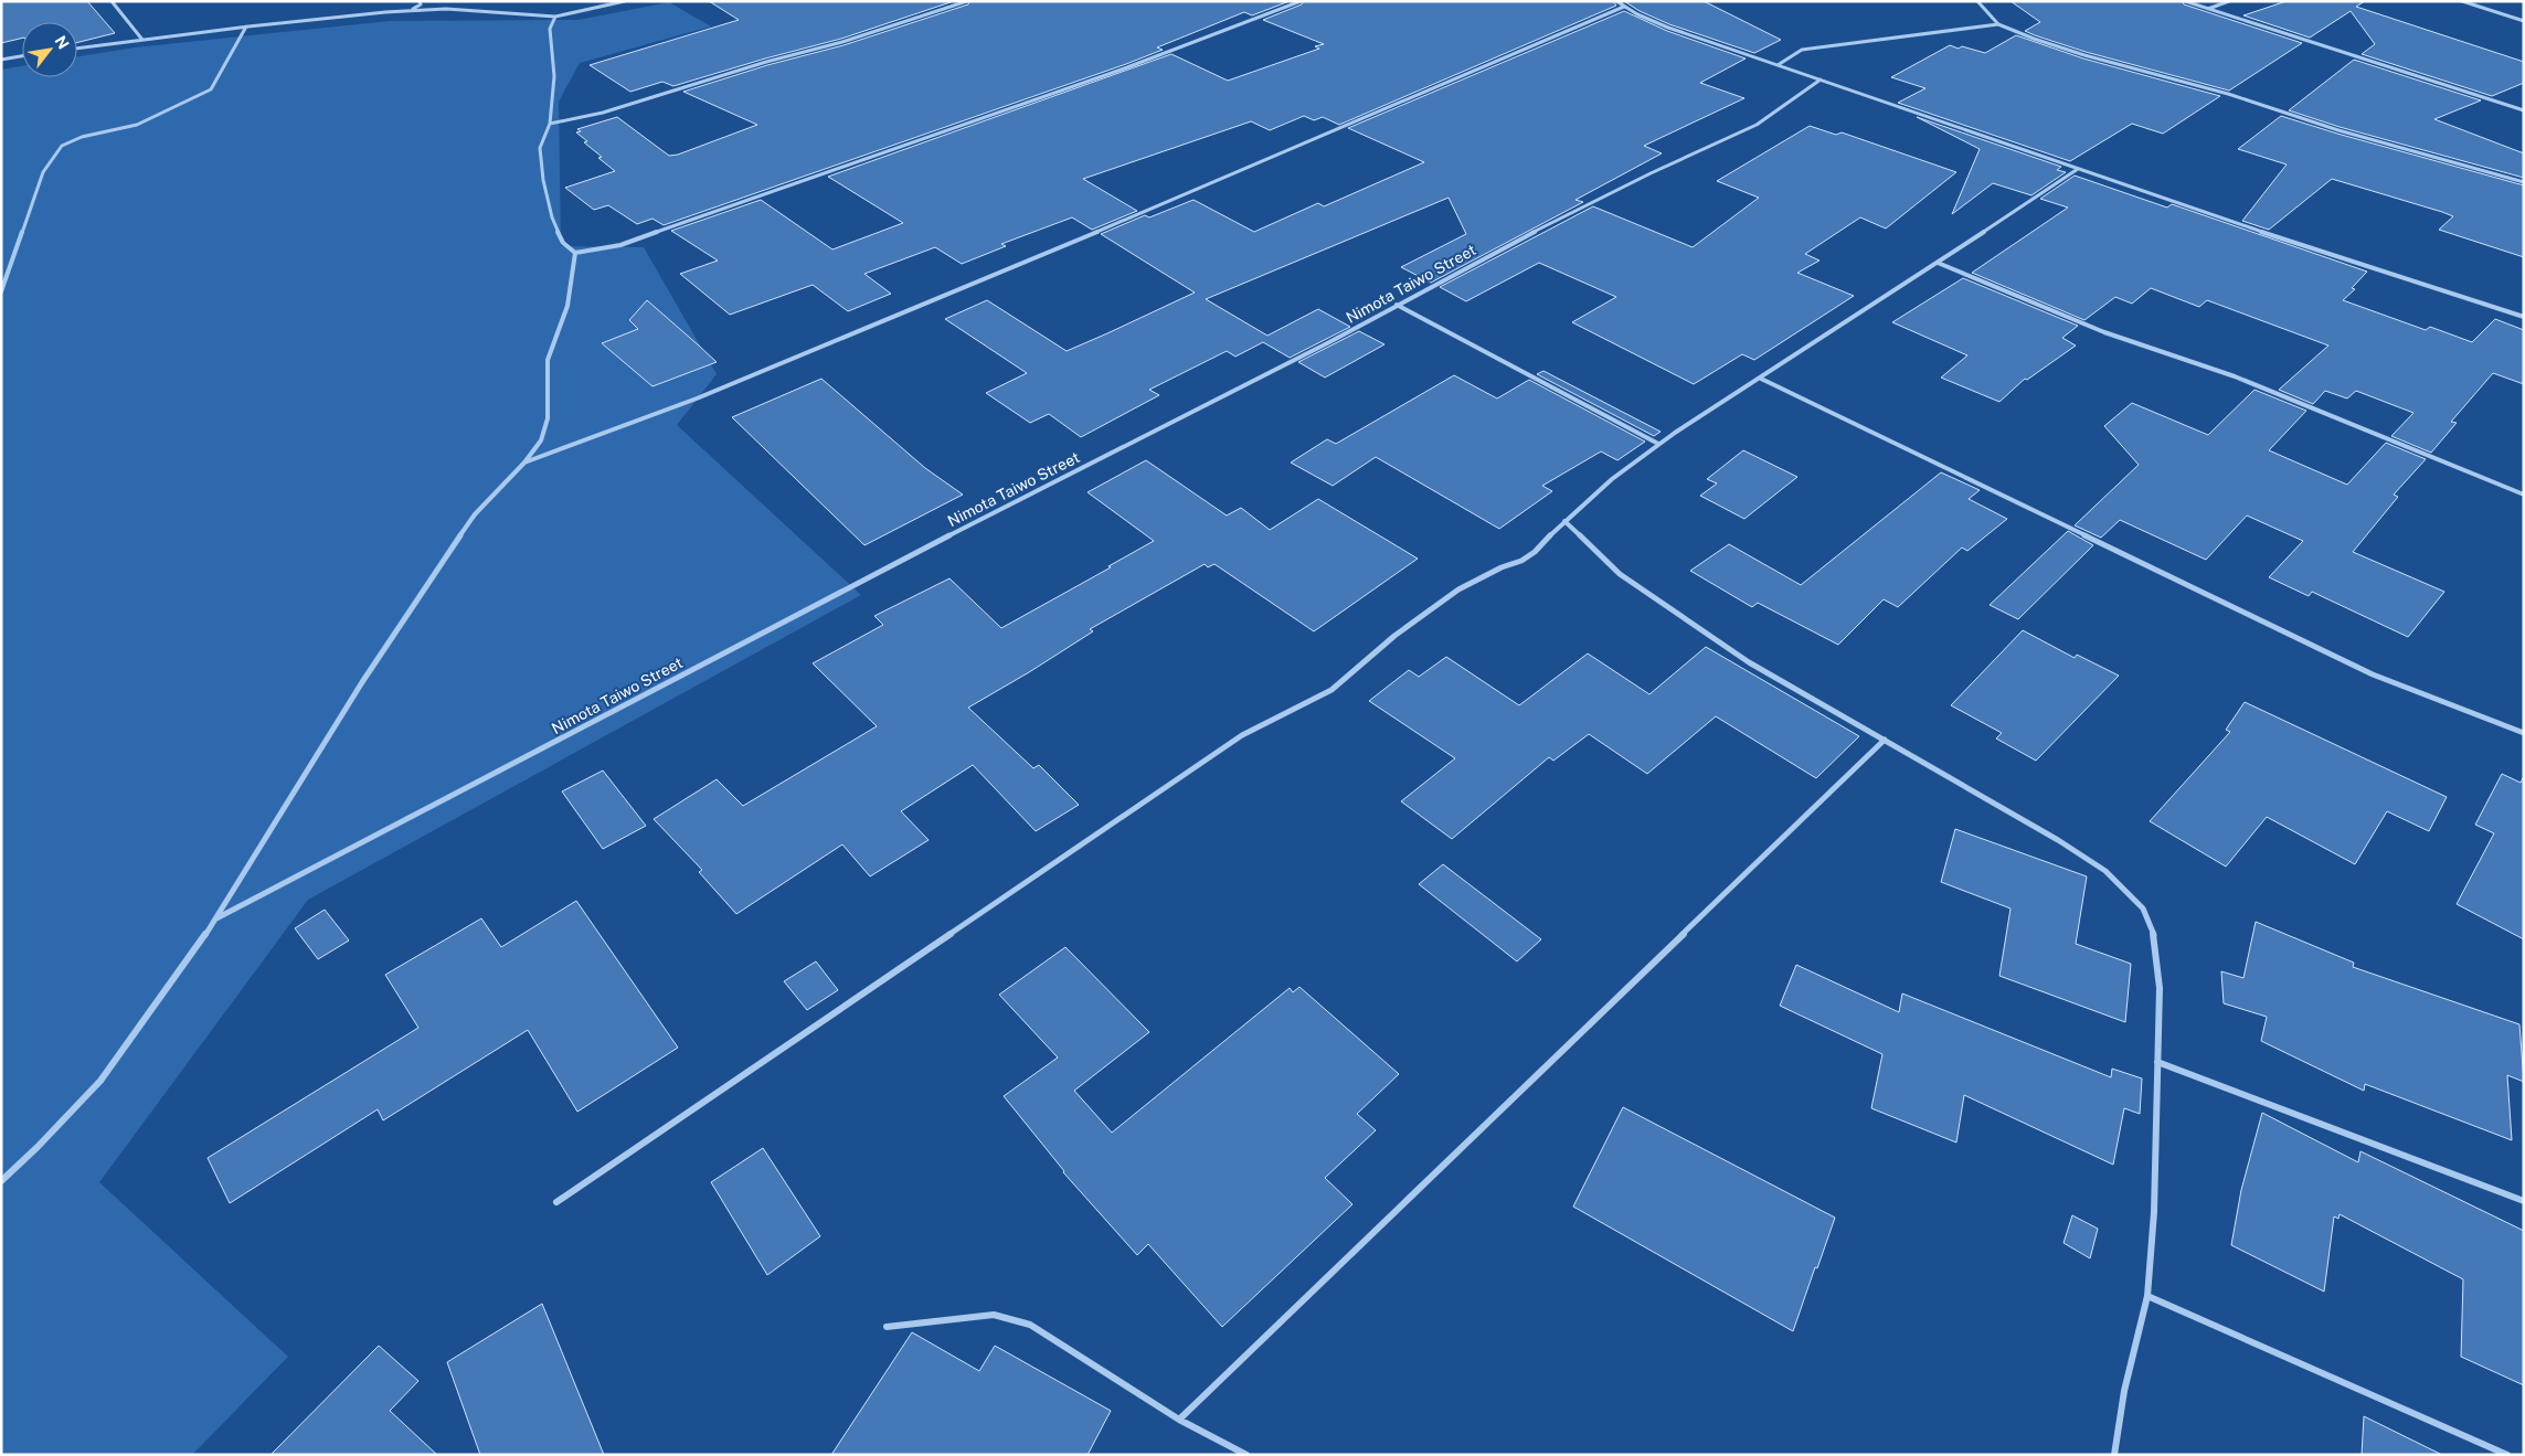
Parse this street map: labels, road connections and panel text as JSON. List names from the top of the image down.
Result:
{
  "streets": {
    "street": ["Nimota Taiwo Street"]
  },
  "north": "top right"
}
